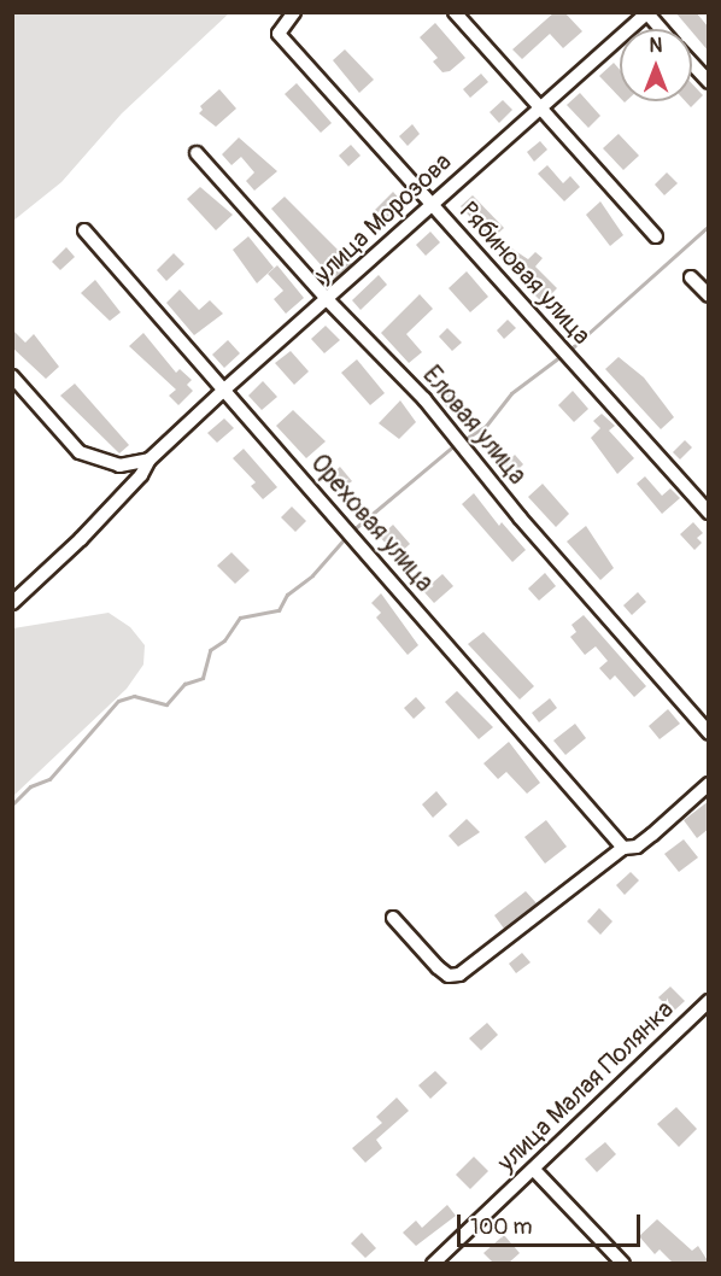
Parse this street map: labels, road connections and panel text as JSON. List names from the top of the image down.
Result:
{
  "streets": {
    "street": [
      "улица Морозова",
      "Рябиновая улица",
      "Еловая улица",
      "Ореховая улица",
      "улица Малая Полянка"
    ]
  },
  "crossings": [
    ["улица Морозова", "Рябиновая улица"],
    ["улица Морозова", "Еловая улица"],
    ["улица Морозова", "Ореховая улица"]
  ],
  "scale_bar": "100 m",
  "north": "top"
}
